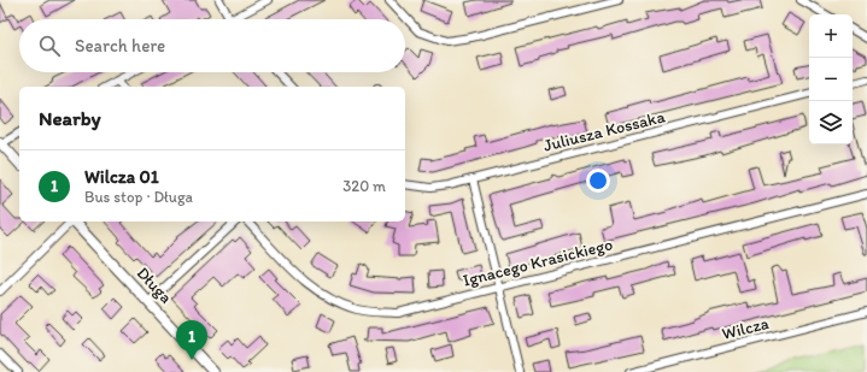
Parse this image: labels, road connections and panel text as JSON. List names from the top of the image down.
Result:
{
  "streets": {
    "street": [
      "Juliusza Kossaka",
      "Ignacego Krasickiego",
      "Długa",
      "Wilcza"
    ]
  },
  "page": {
    "map_buttons": ["+", "−"],
    "search": "Search here",
    "heading": "Nearby",
    "list": [
      {
        "mark": "1",
        "name": "Wilcza 01",
        "note": "Bus stop · Długa",
        "value": "320 m"
      }
    ],
    "pins": "1"
  }
}
